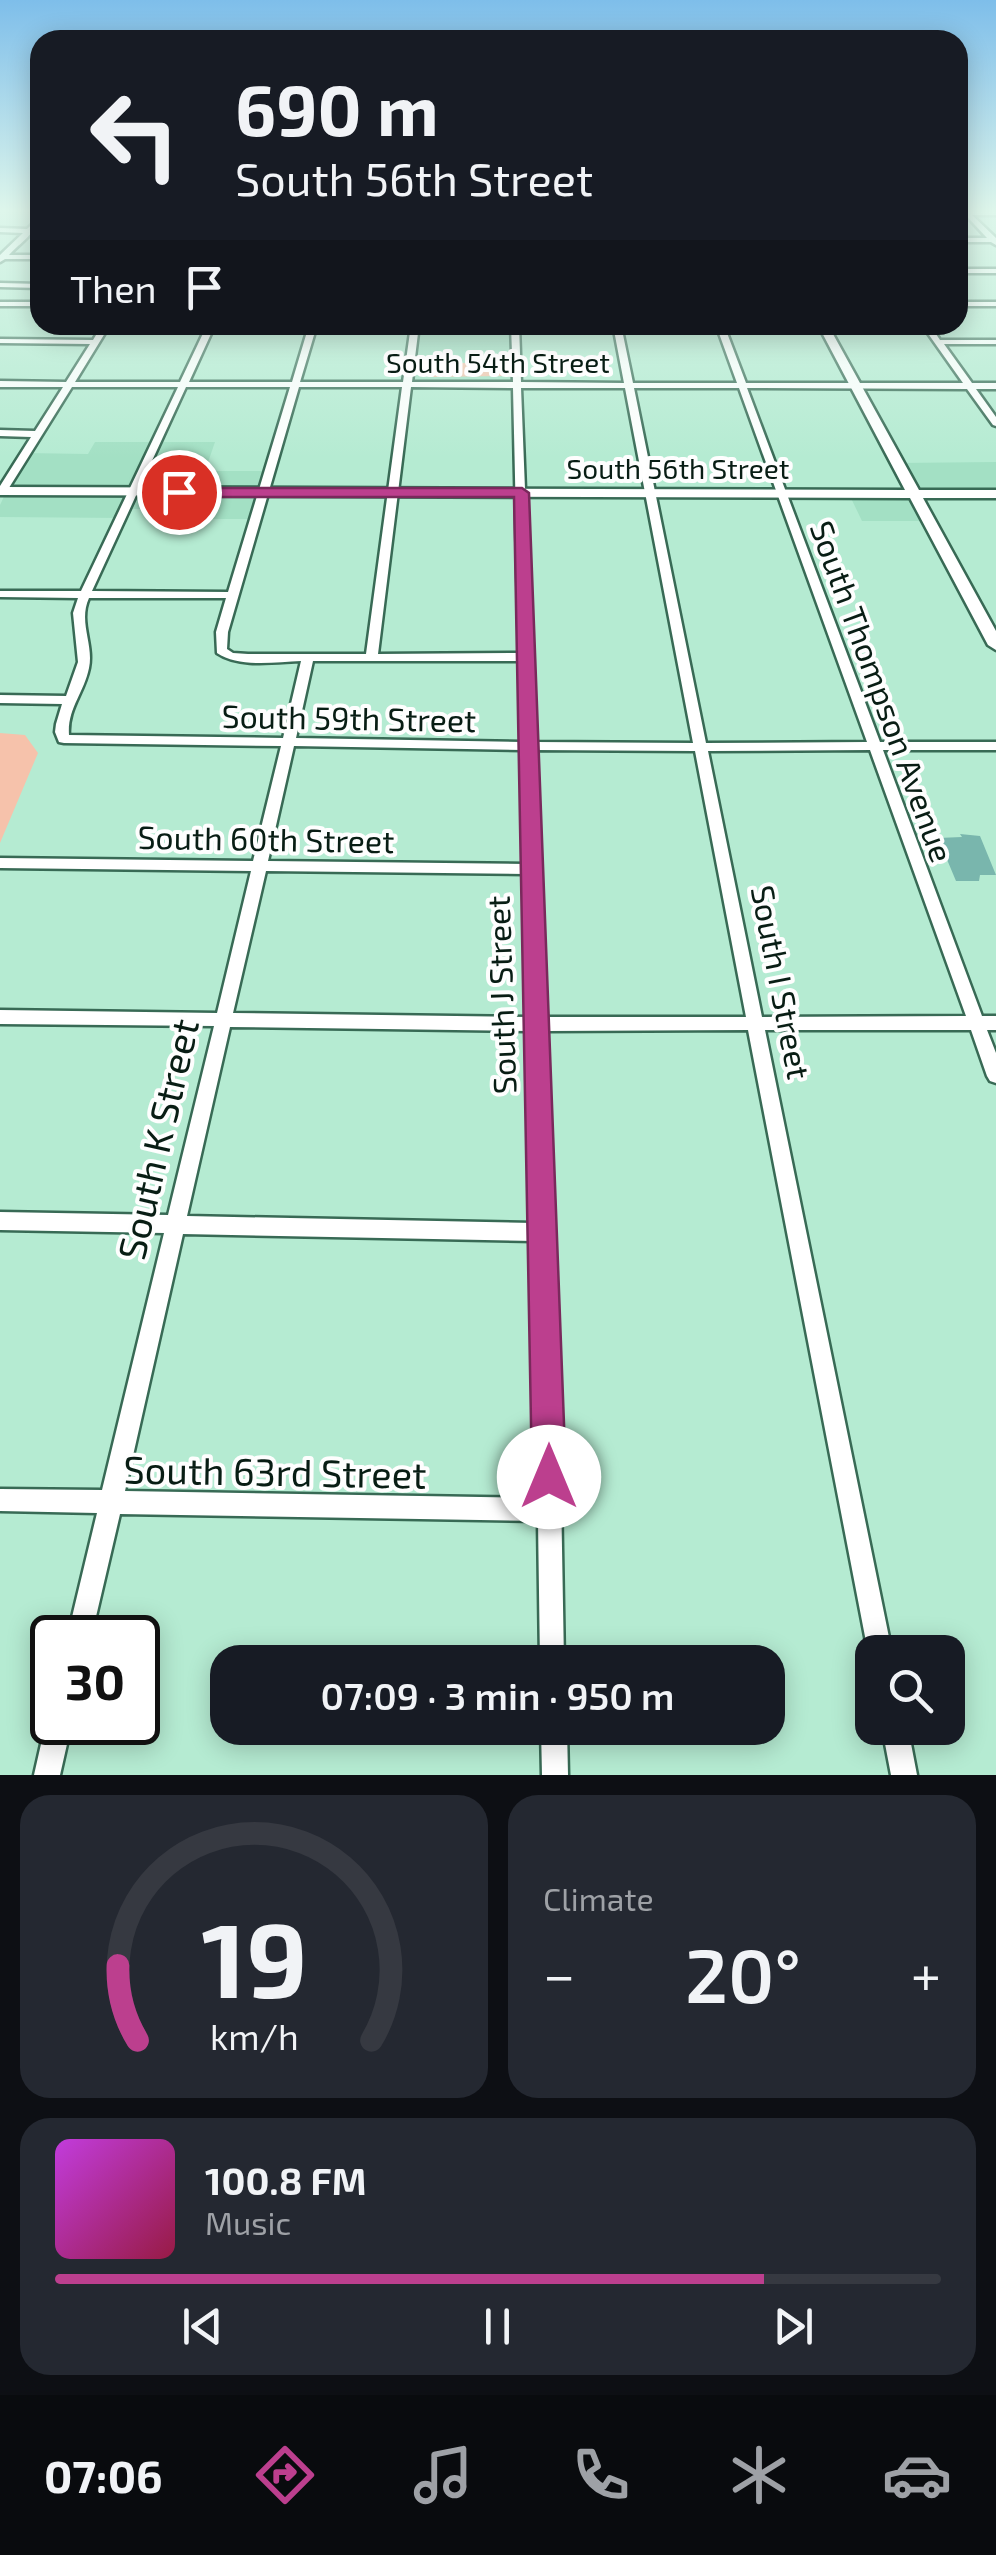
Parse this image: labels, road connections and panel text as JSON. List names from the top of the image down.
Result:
{
  "streets": {
    "main road": ["South 56th Street"],
    "street": [
      "South 54th Street",
      "South Thompson Avenue",
      "South 59th Street",
      "South 60th Street",
      "South I Street",
      "South J Street",
      "South K Street",
      "South 63rd Street"
    ]
  },
  "crossings": [
    ["South 54th Street", "South Thompson Avenue"],
    ["South 54th Street", "South I Street"],
    ["South 54th Street", "South J Street"],
    ["South 56th Street", "South Thompson Avenue"],
    ["South 56th Street", "South I Street"],
    ["South 56th Street", "South J Street"],
    ["South Thompson Avenue", "South 59th Street"],
    ["South 59th Street", "South I Street"],
    ["South 59th Street", "South J Street"],
    ["South 59th Street", "South K Street"],
    ["South 60th Street", "South J Street"],
    ["South 60th Street", "South K Street"],
    ["South J Street", "South 63rd Street"],
    ["South K Street", "South 63rd Street"]
  ],
  "page": {
    "turn": ["690 m", "South 56th Street"],
    "then": "Then",
    "limit": "30",
    "trip": "07:09 · 3 min · 950 m",
    "tile": "Climate",
    "heat": ["−", "20°", "+"],
    "song": ["100.8 FM", "Music"],
    "tabs": "07:06",
    "gauge": ["19", "km/h"]
  }
}
